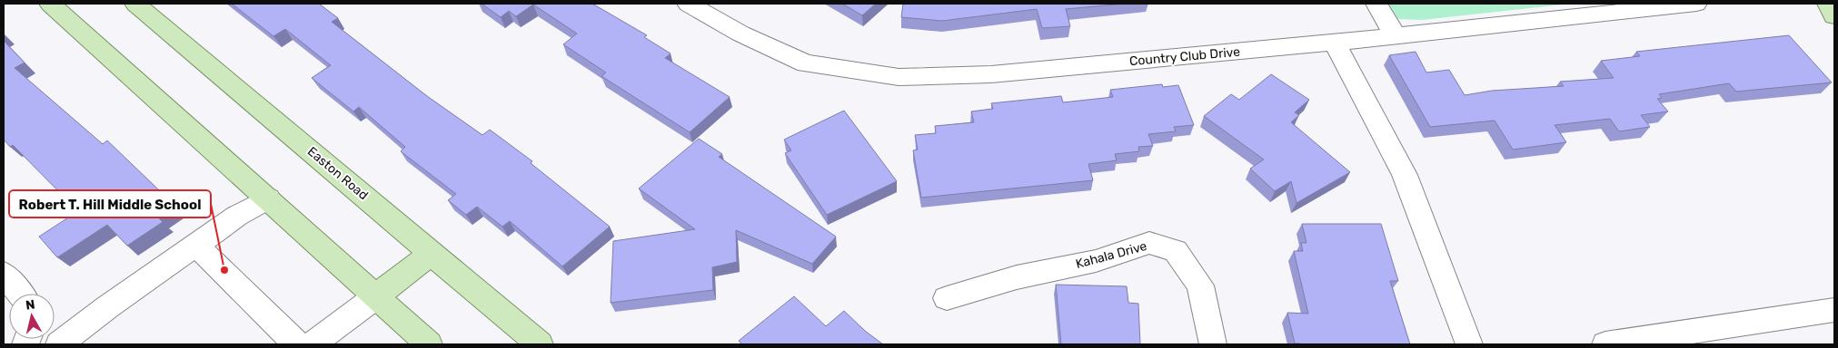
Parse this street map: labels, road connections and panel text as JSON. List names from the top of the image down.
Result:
{
  "streets": {
    "main road": ["Easton Road"],
    "street": ["Country Club Drive", "Kahala Drive"]
  },
  "places": ["Robert T. Hill Middle School"],
  "north": "top"
}
